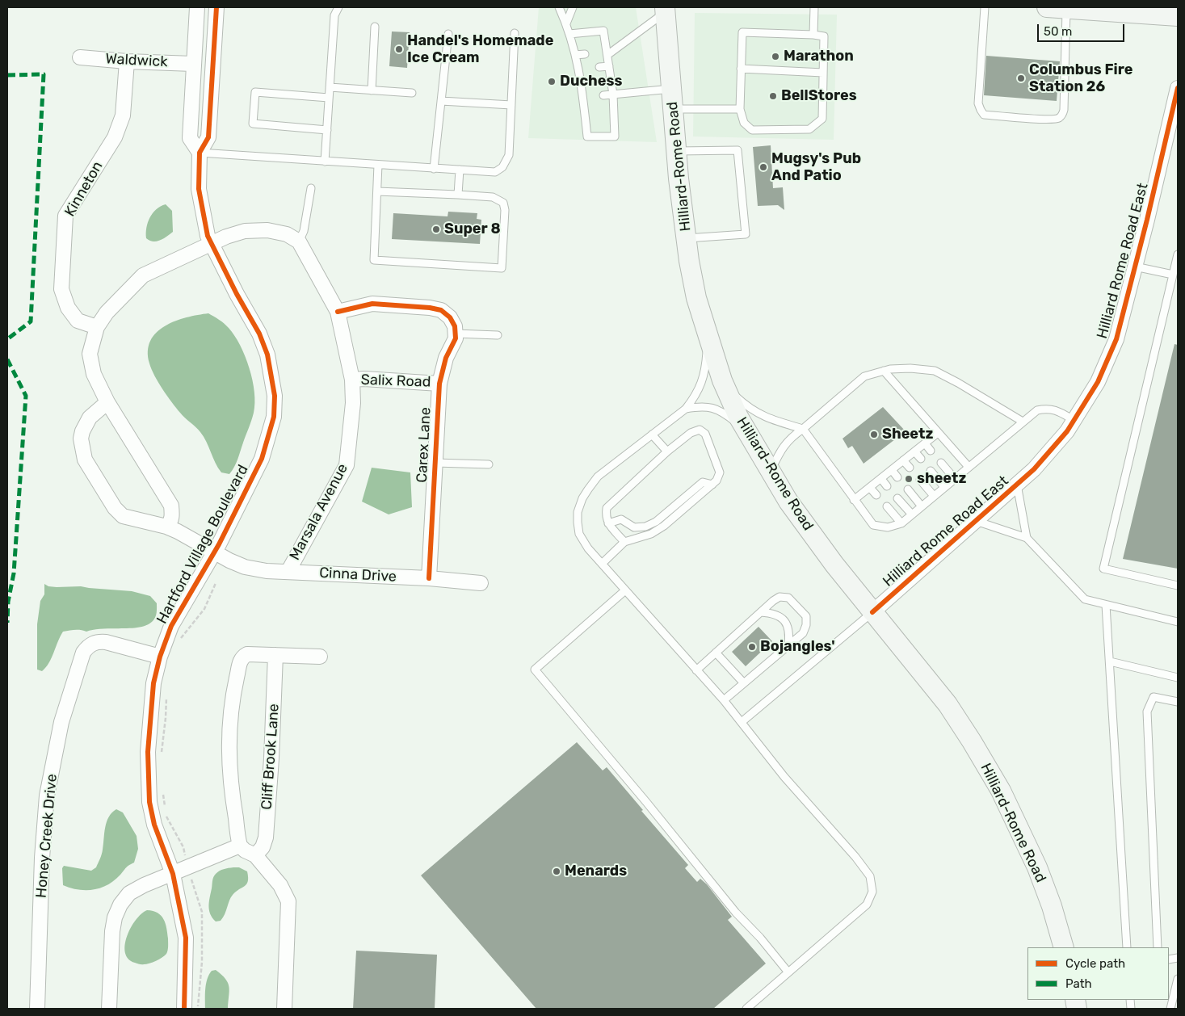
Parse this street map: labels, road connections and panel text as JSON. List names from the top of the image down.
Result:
{
  "streets": {
    "main road": ["Hilliard-Rome Road"],
    "street": [
      "Waldwick",
      "Kinneton",
      "Hilliard Rome Road East",
      "Salix Road",
      "Carex Lane",
      "Marsala Avenue",
      "Hartford Village Boulevard",
      "Cinna Drive",
      "Cliff Brook Lane",
      "Honey Creek Drive"
    ]
  },
  "crossings": [
    ["Waldwick", "Kinneton"],
    ["Hilliard-Rome Road", "Hilliard Rome Road East"],
    ["Salix Road", "Carex Lane"],
    ["Salix Road", "Marsala Avenue"],
    ["Carex Lane", "Cinna Drive"],
    ["Marsala Avenue", "Cinna Drive"],
    ["Hartford Village Boulevard", "Cinna Drive"],
    ["Hartford Village Boulevard", "Honey Creek Drive"]
  ],
  "places": [
    "Handel's Homemade Ice Cream",
    "Marathon",
    "Columbus Fire Station 26",
    "Duchess",
    "BellStores",
    "Mugsy's Pub And Patio",
    "Super 8",
    "Sheetz",
    "sheetz",
    "Bojangles'",
    "Menards"
  ],
  "legend": ["Cycle path", "Path"],
  "scale_bar": "50 m"
}
